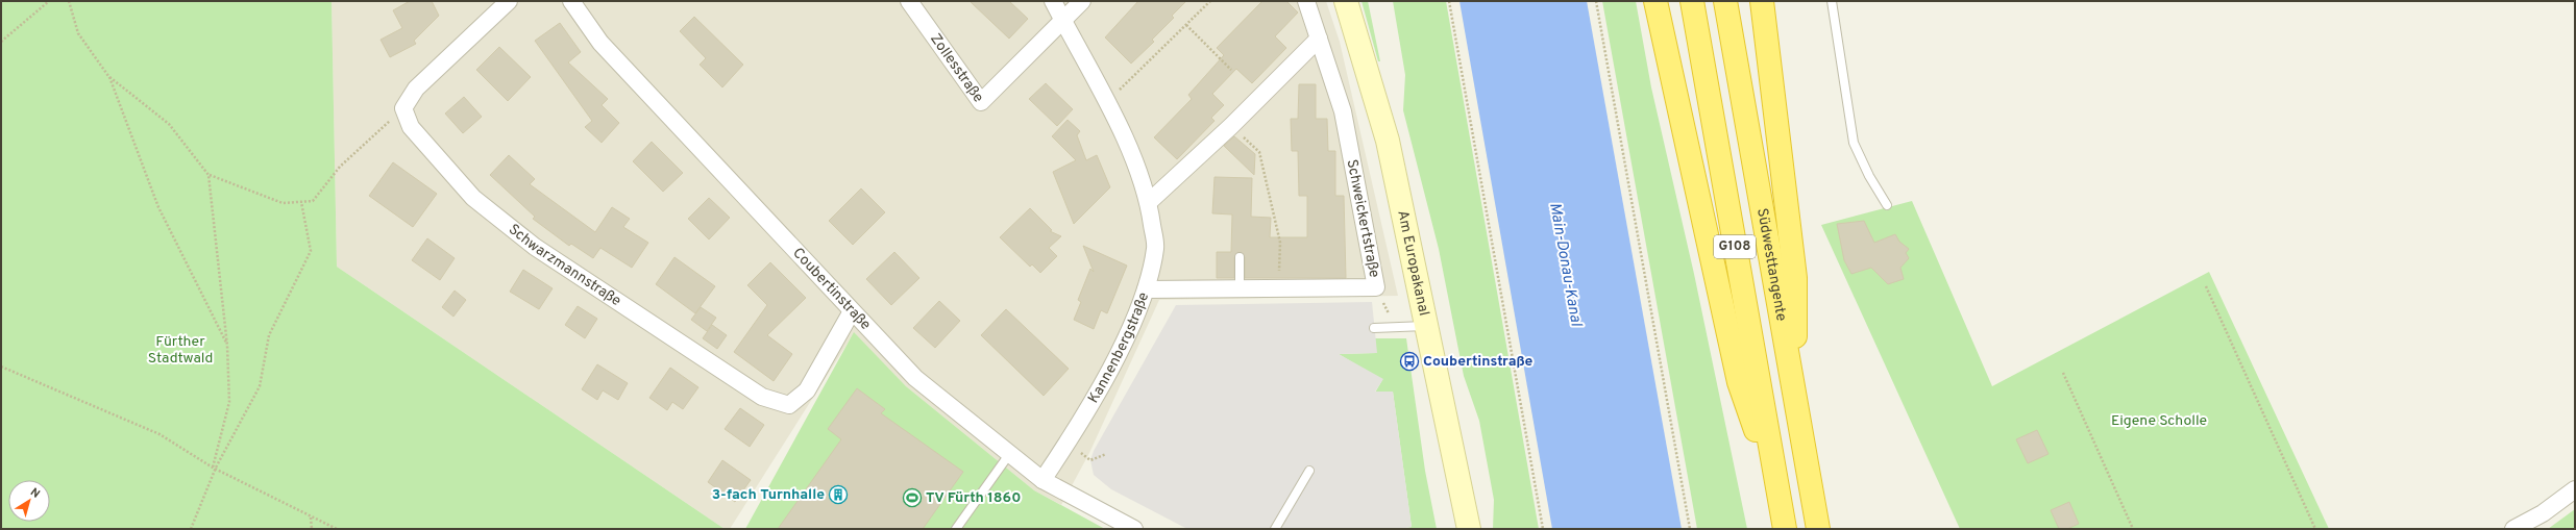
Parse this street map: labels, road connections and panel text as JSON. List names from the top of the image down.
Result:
{
  "streets": {
    "highway": ["G108", "Südwesttangente"],
    "main road": ["Am Europakanal"],
    "street": [
      "Zollesstraße",
      "Schweickertstraße",
      "Schwarzmannstraße",
      "Coubertinstraße",
      "Kannenbergstraße"
    ]
  },
  "crossings": [
    ["Zollesstraße", "Kannenbergstraße"],
    ["Schweickertstraße", "Kannenbergstraße"],
    ["Schwarzmannstraße", "Coubertinstraße"],
    ["Coubertinstraße", "Kannenbergstraße"]
  ],
  "water": ["Main-Donau-Kanal"],
  "parks": ["Fürther Stadtwald", "Eigene Scholle"],
  "places": {
    "bus stop": ["Coubertinstraße"],
    "building": ["3-fach Turnhalle"],
    "sports": ["TV Fürth 1860"]
  },
  "north": "top right"
}
